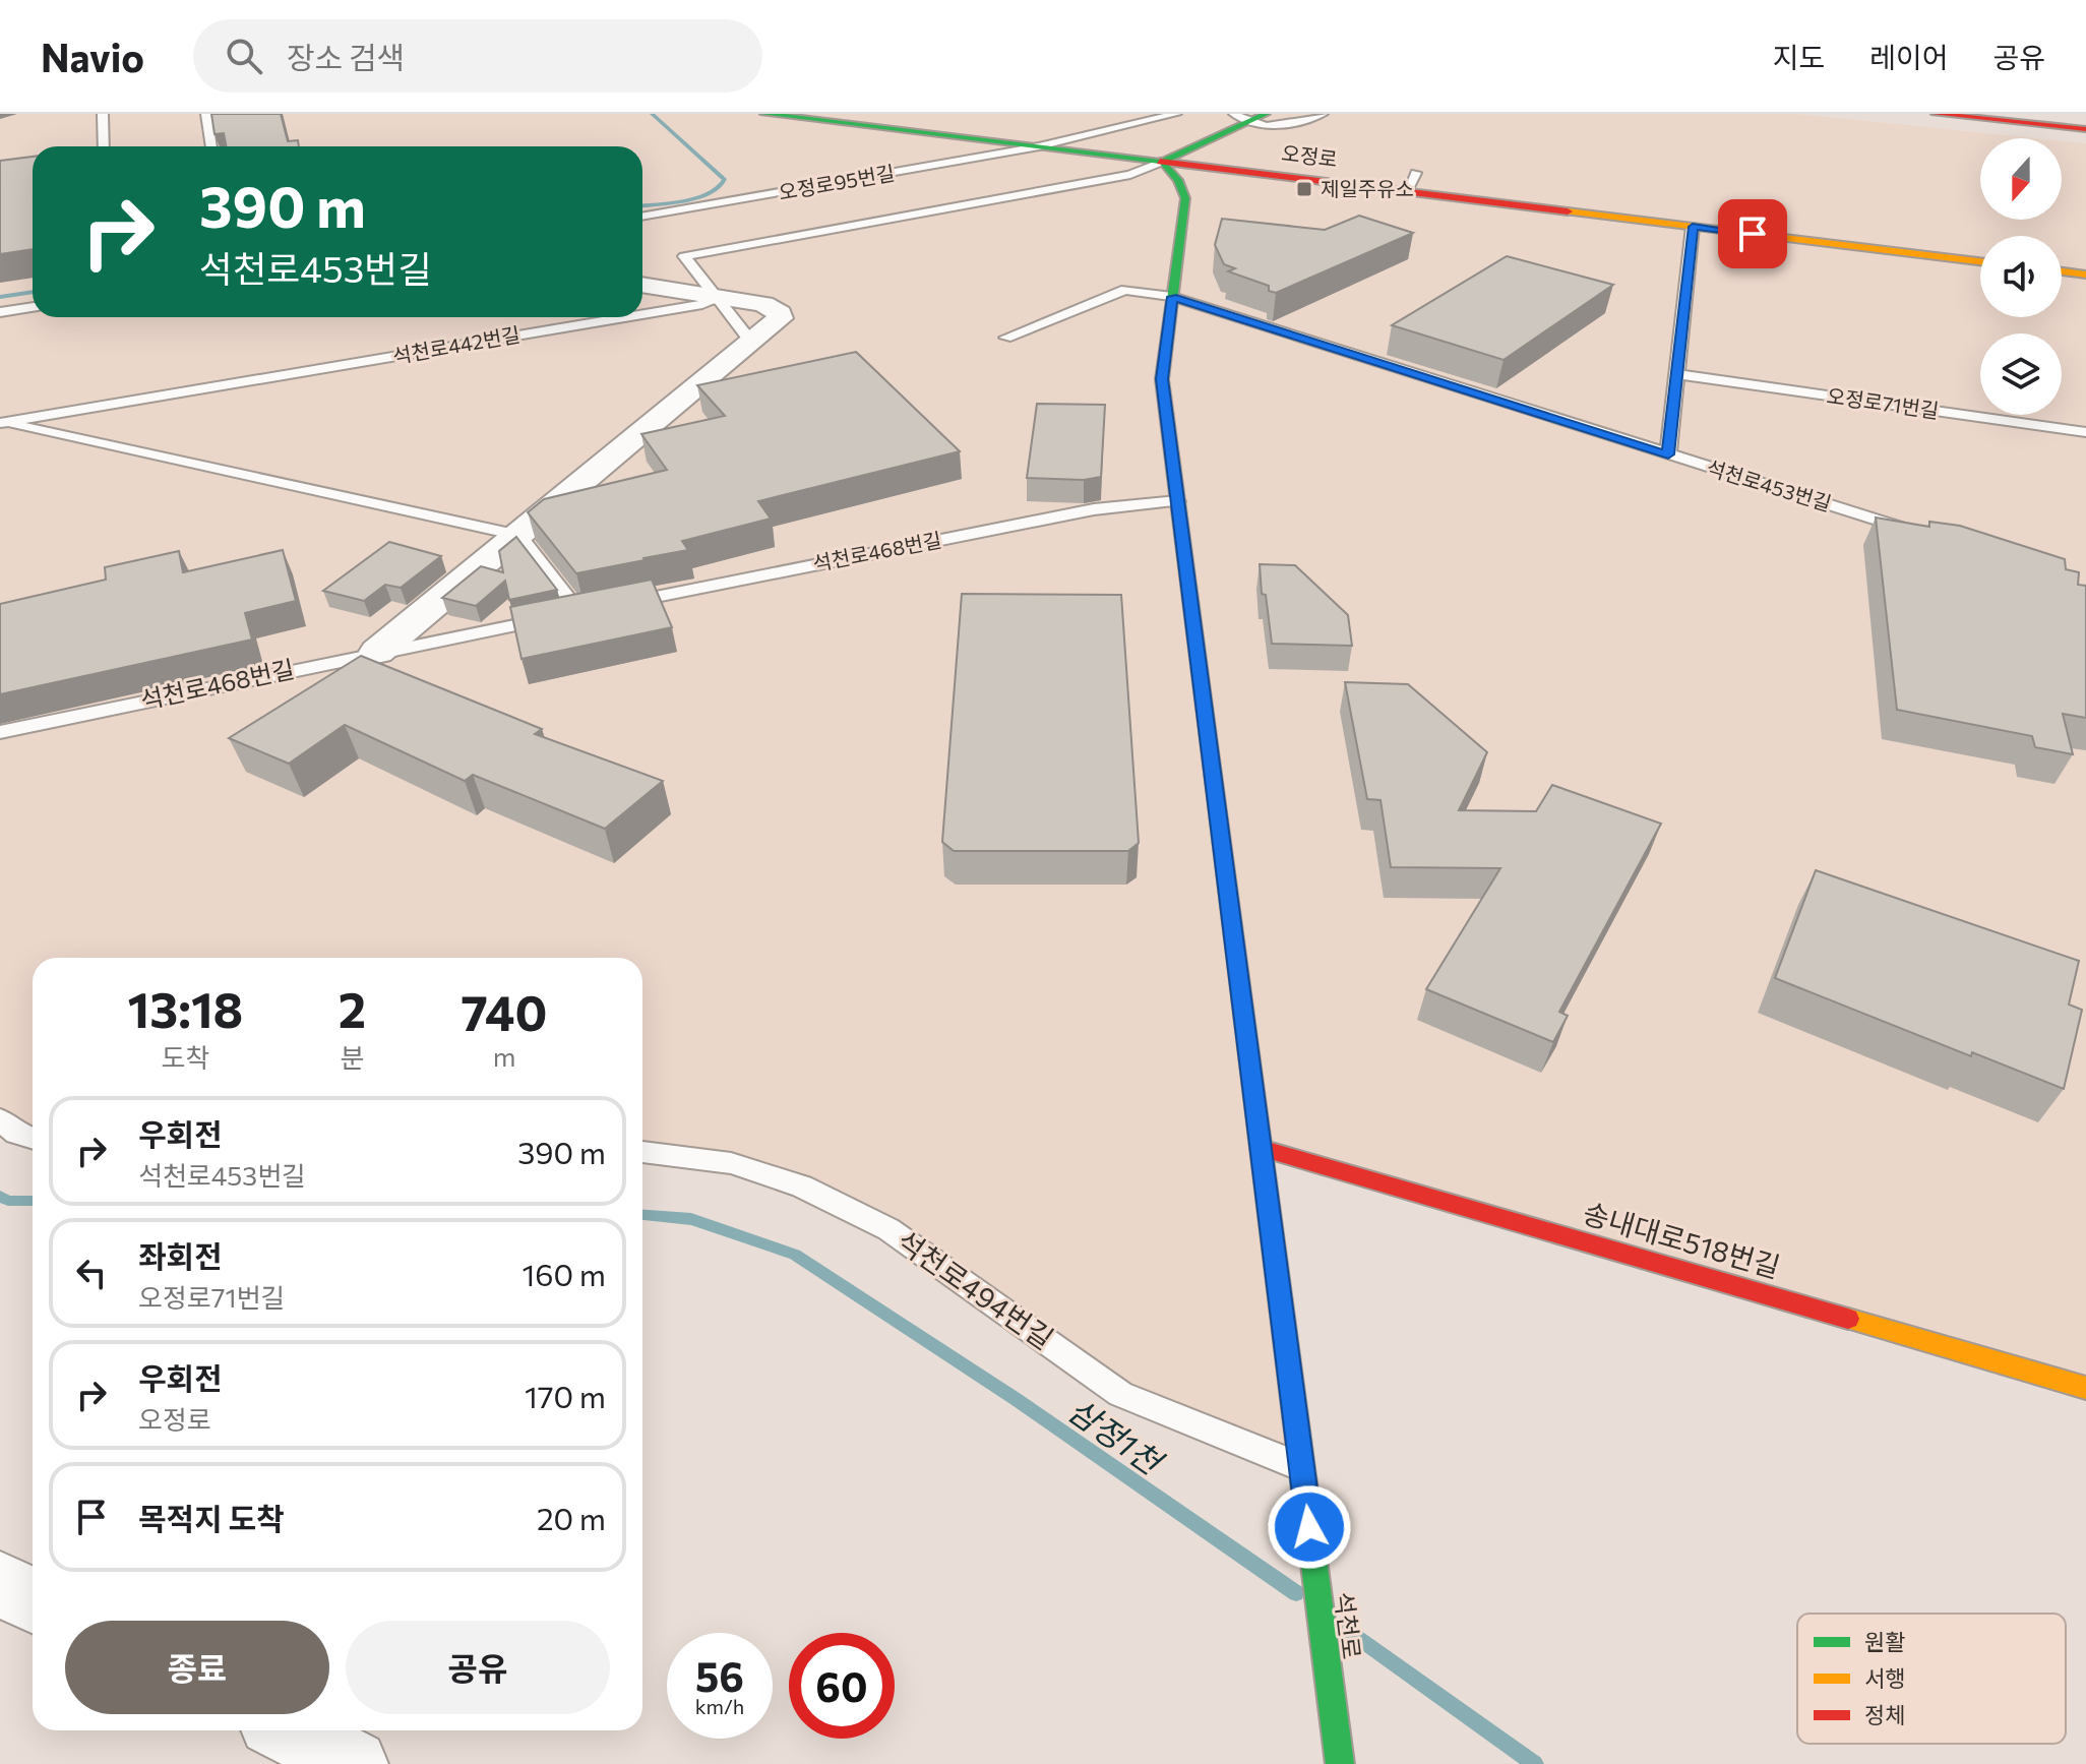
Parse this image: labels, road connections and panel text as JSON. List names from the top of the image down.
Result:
{
  "streets": {
    "main road": ["오정로", "송내대로518번길", "석천로"],
    "lane": [
      "오정로95번길",
      "석천로442번길",
      "오정로71번길",
      "석천로453번길",
      "석천로468번길",
      "석천로494번길"
    ]
  },
  "crossings": [
    ["오정로", "오정로95번길"],
    ["오정로", "석천로"],
    ["석천로453번길", "석천로"],
    ["석천로468번길", "석천로"],
    ["송내대로518번길", "석천로"],
    ["석천로494번길", "석천로"]
  ],
  "water": ["삼정1천"],
  "places": {
    "transit": ["제일주유소"]
  },
  "legend": ["원활", "서행", "정체"],
  "north": "bottom",
  "page": {
    "header": "Navio",
    "search": "장소 검색",
    "nav": ["지도", "레이어", "공유"],
    "turn": ["390 m", "석천로453번길"],
    "eta": [
      "13:18",
      "도착",
      "2",
      "분",
      "740",
      "m"
    ],
    "list": [
      {
        "name": "우회전",
        "note": "석천로453번길",
        "value": "390 m"
      },
      {
        "name": "좌회전",
        "note": "오정로71번길",
        "value": "160 m"
      },
      {
        "name": "우회전",
        "note": "오정로",
        "value": "170 m"
      },
      {
        "name": "목적지 도착",
        "value": "20 m"
      }
    ],
    "buttons": ["종료", "공유"],
    "speed": "56 km/h",
    "limit": "60"
  }
}
